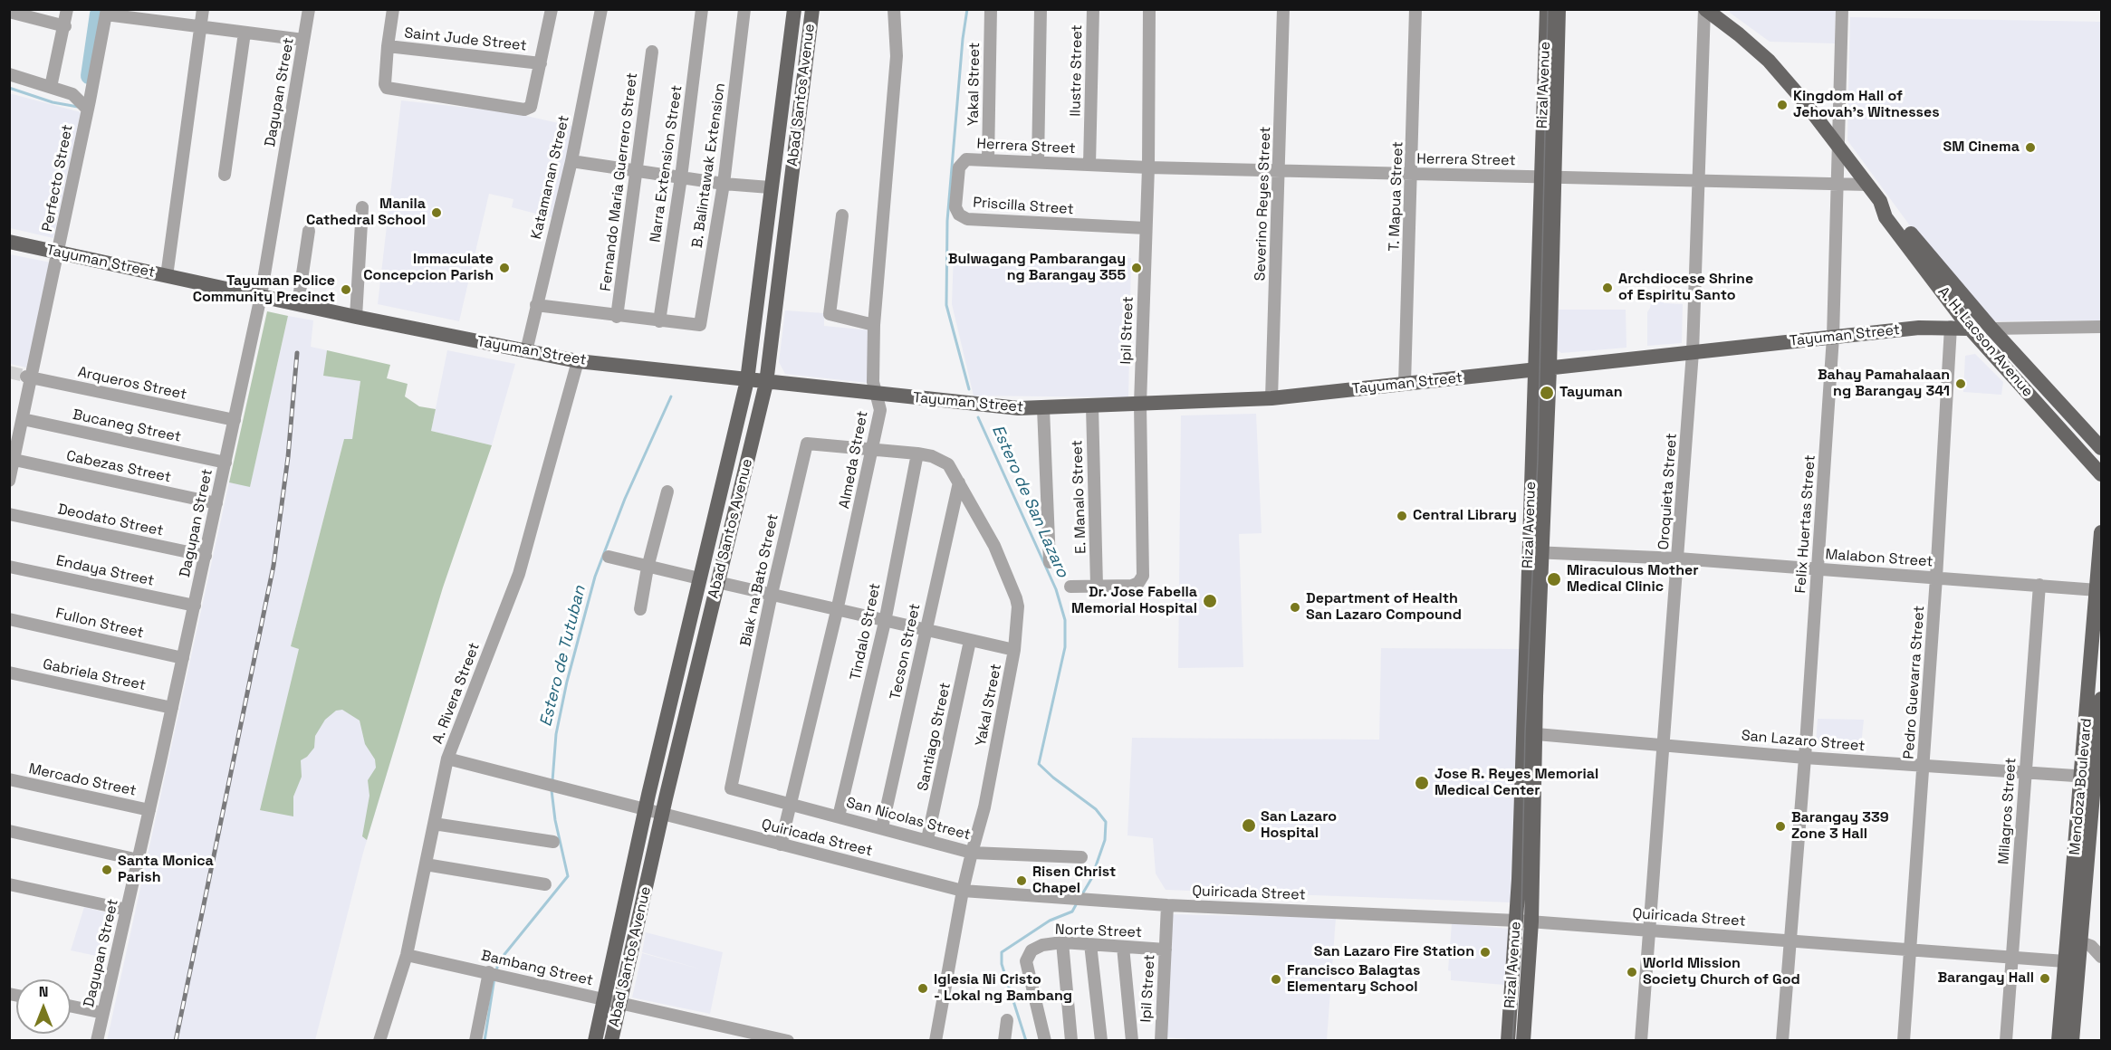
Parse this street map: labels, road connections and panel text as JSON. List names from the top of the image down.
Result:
{
  "streets": {
    "main road": [
      "Rizal Avenue",
      "Abad Santos Avenue",
      "Tayuman Street",
      "A. H. Lacson Avenue",
      "Mendoza Boulevard"
    ],
    "street": [
      "Saint Jude Street",
      "Ilustre Street",
      "Yakal Street",
      "Dagupan Street",
      "Herrera Street",
      "Narra Extension Street",
      "B. Balintawak Extension",
      "Katamanan Street",
      "Perfecto Street",
      "Fernando Maria Guerrero Street",
      "T. Mapua Street",
      "Severino Reyes Street",
      "Priscilla Street",
      "Ipil Street",
      "Arqueros Street",
      "Bucaneg Street",
      "Almeda Street",
      "Cabezas Street",
      "Oroquieta Street",
      "E. Manalo Street",
      "Deodato Street",
      "Felix Huertas Street",
      "Malabon Street",
      "Endaya Street",
      "Biak na Bato Street",
      "Fullon Street",
      "Tindalo Street",
      "Tecson Street",
      "Gabriela Street",
      "Pedro Guevarra Street",
      "A. Rivera Street",
      "Santiago Street",
      "San Lazaro Street",
      "Mercado Street",
      "Milagros Street",
      "San Nicolas Street",
      "Quiricada Street",
      "Norte Street",
      "Bambang Street"
    ]
  },
  "crossings": [
    ["Ilustre Street", "Herrera Street"],
    ["Yakal Street", "Herrera Street"],
    ["Yakal Street", "Almeda Street"],
    ["Yakal Street", "Biak na Bato Street"],
    ["Yakal Street", "Tindalo Street"],
    ["Yakal Street", "Tecson Street"],
    ["Yakal Street", "San Nicolas Street"],
    ["Yakal Street", "Quiricada Street"],
    ["Rizal Avenue", "Herrera Street"],
    ["Rizal Avenue", "Tayuman Street"],
    ["Rizal Avenue", "Malabon Street"],
    ["Rizal Avenue", "San Lazaro Street"],
    ["Rizal Avenue", "Quiricada Street"],
    ["Dagupan Street", "Tayuman Street"],
    ["Dagupan Street", "Arqueros Street"],
    ["Dagupan Street", "Bucaneg Street"],
    ["Dagupan Street", "Cabezas Street"],
    ["Dagupan Street", "Deodato Street"],
    ["Dagupan Street", "Endaya Street"],
    ["Dagupan Street", "Fullon Street"],
    ["Dagupan Street", "Gabriela Street"],
    ["Dagupan Street", "Mercado Street"],
    ["Abad Santos Avenue", "Tayuman Street"],
    ["Abad Santos Avenue", "Quiricada Street"],
    ["Abad Santos Avenue", "Bambang Street"],
    ["Herrera Street", "T. Mapua Street"],
    ["Herrera Street", "Severino Reyes Street"],
    ["Herrera Street", "Priscilla Street"],
    ["Herrera Street", "Ipil Street"],
    ["Herrera Street", "A. H. Lacson Avenue"],
    ["Herrera Street", "Oroquieta Street"],
    ["Herrera Street", "Felix Huertas Street"],
    ["Narra Extension Street", "B. Balintawak Extension"],
    ["Katamanan Street", "Tayuman Street"],
    ["Perfecto Street", "Tayuman Street"],
    ["Perfecto Street", "Arqueros Street"],
    ["Perfecto Street", "Bucaneg Street"],
    ["Perfecto Street", "Cabezas Street"],
    ["T. Mapua Street", "Tayuman Street"],
    ["Severino Reyes Street", "Tayuman Street"],
    ["Priscilla Street", "Ipil Street"],
    ["Tayuman Street", "Ipil Street"],
    ["Tayuman Street", "A. H. Lacson Avenue"],
    ["Tayuman Street", "Almeda Street"],
    ["Tayuman Street", "Oroquieta Street"],
    ["Tayuman Street", "E. Manalo Street"],
    ["Tayuman Street", "Felix Huertas Street"],
    ["Tayuman Street", "Pedro Guevarra Street"],
    ["Tayuman Street", "A. Rivera Street"],
    ["Ipil Street", "E. Manalo Street"],
    ["Ipil Street", "Quiricada Street"],
    ["Ipil Street", "Norte Street"],
    ["A. H. Lacson Avenue", "Oroquieta Street"],
    ["A. H. Lacson Avenue", "Felix Huertas Street"],
    ["Almeda Street", "Biak na Bato Street"],
    ["Almeda Street", "San Nicolas Street"],
    ["Almeda Street", "Quiricada Street"],
    ["Oroquieta Street", "Malabon Street"],
    ["Oroquieta Street", "San Lazaro Street"],
    ["Oroquieta Street", "Quiricada Street"],
    ["Felix Huertas Street", "Malabon Street"],
    ["Felix Huertas Street", "San Lazaro Street"],
    ["Felix Huertas Street", "Quiricada Street"],
    ["Malabon Street", "Pedro Guevarra Street"],
    ["Malabon Street", "Mendoza Boulevard"],
    ["Malabon Street", "Milagros Street"],
    ["Biak na Bato Street", "San Nicolas Street"],
    ["Tindalo Street", "San Nicolas Street"],
    ["Tecson Street", "San Nicolas Street"],
    ["Pedro Guevarra Street", "San Lazaro Street"],
    ["Pedro Guevarra Street", "Quiricada Street"],
    ["A. Rivera Street", "Quiricada Street"],
    ["A. Rivera Street", "Bambang Street"],
    ["Santiago Street", "San Nicolas Street"],
    ["San Lazaro Street", "Mendoza Boulevard"],
    ["San Lazaro Street", "Milagros Street"],
    ["Mendoza Boulevard", "Quiricada Street"],
    ["Milagros Street", "Quiricada Street"]
  ],
  "water": ["Estero de San Lazaro", "Estero de Tutuban"],
  "places": [
    "Kingdom Hall of Jehovah's Witnesses",
    "SM Cinema",
    "Manila Cathedral School",
    "Immaculate Concepcion Parish",
    "Bulwagang Pambarangay ng Barangay 355",
    "Archdiocese Shrine of Espiritu Santo",
    "Tayuman Police Community Precinct",
    "Bahay Pamahalaan ng Barangay 341",
    "Tayuman",
    "Central Library",
    "Miraculous Mother Medical Clinic",
    "Dr. Jose Fabella Memorial Hospital",
    "Department of Health San Lazaro Compound",
    "Jose R. Reyes Memorial Medical Center",
    "San Lazaro Hospital",
    "Barangay 339 Zone 3 Hall",
    "Santa Monica Parish",
    "Risen Christ Chapel",
    "San Lazaro Fire Station",
    "World Mission Society Church of God",
    "Barangay Hall",
    "Francisco Balagtas Elementary School",
    "Iglesia Ni Cristo - Lokal ng Bambang"
  ],
  "north": "top"
}
